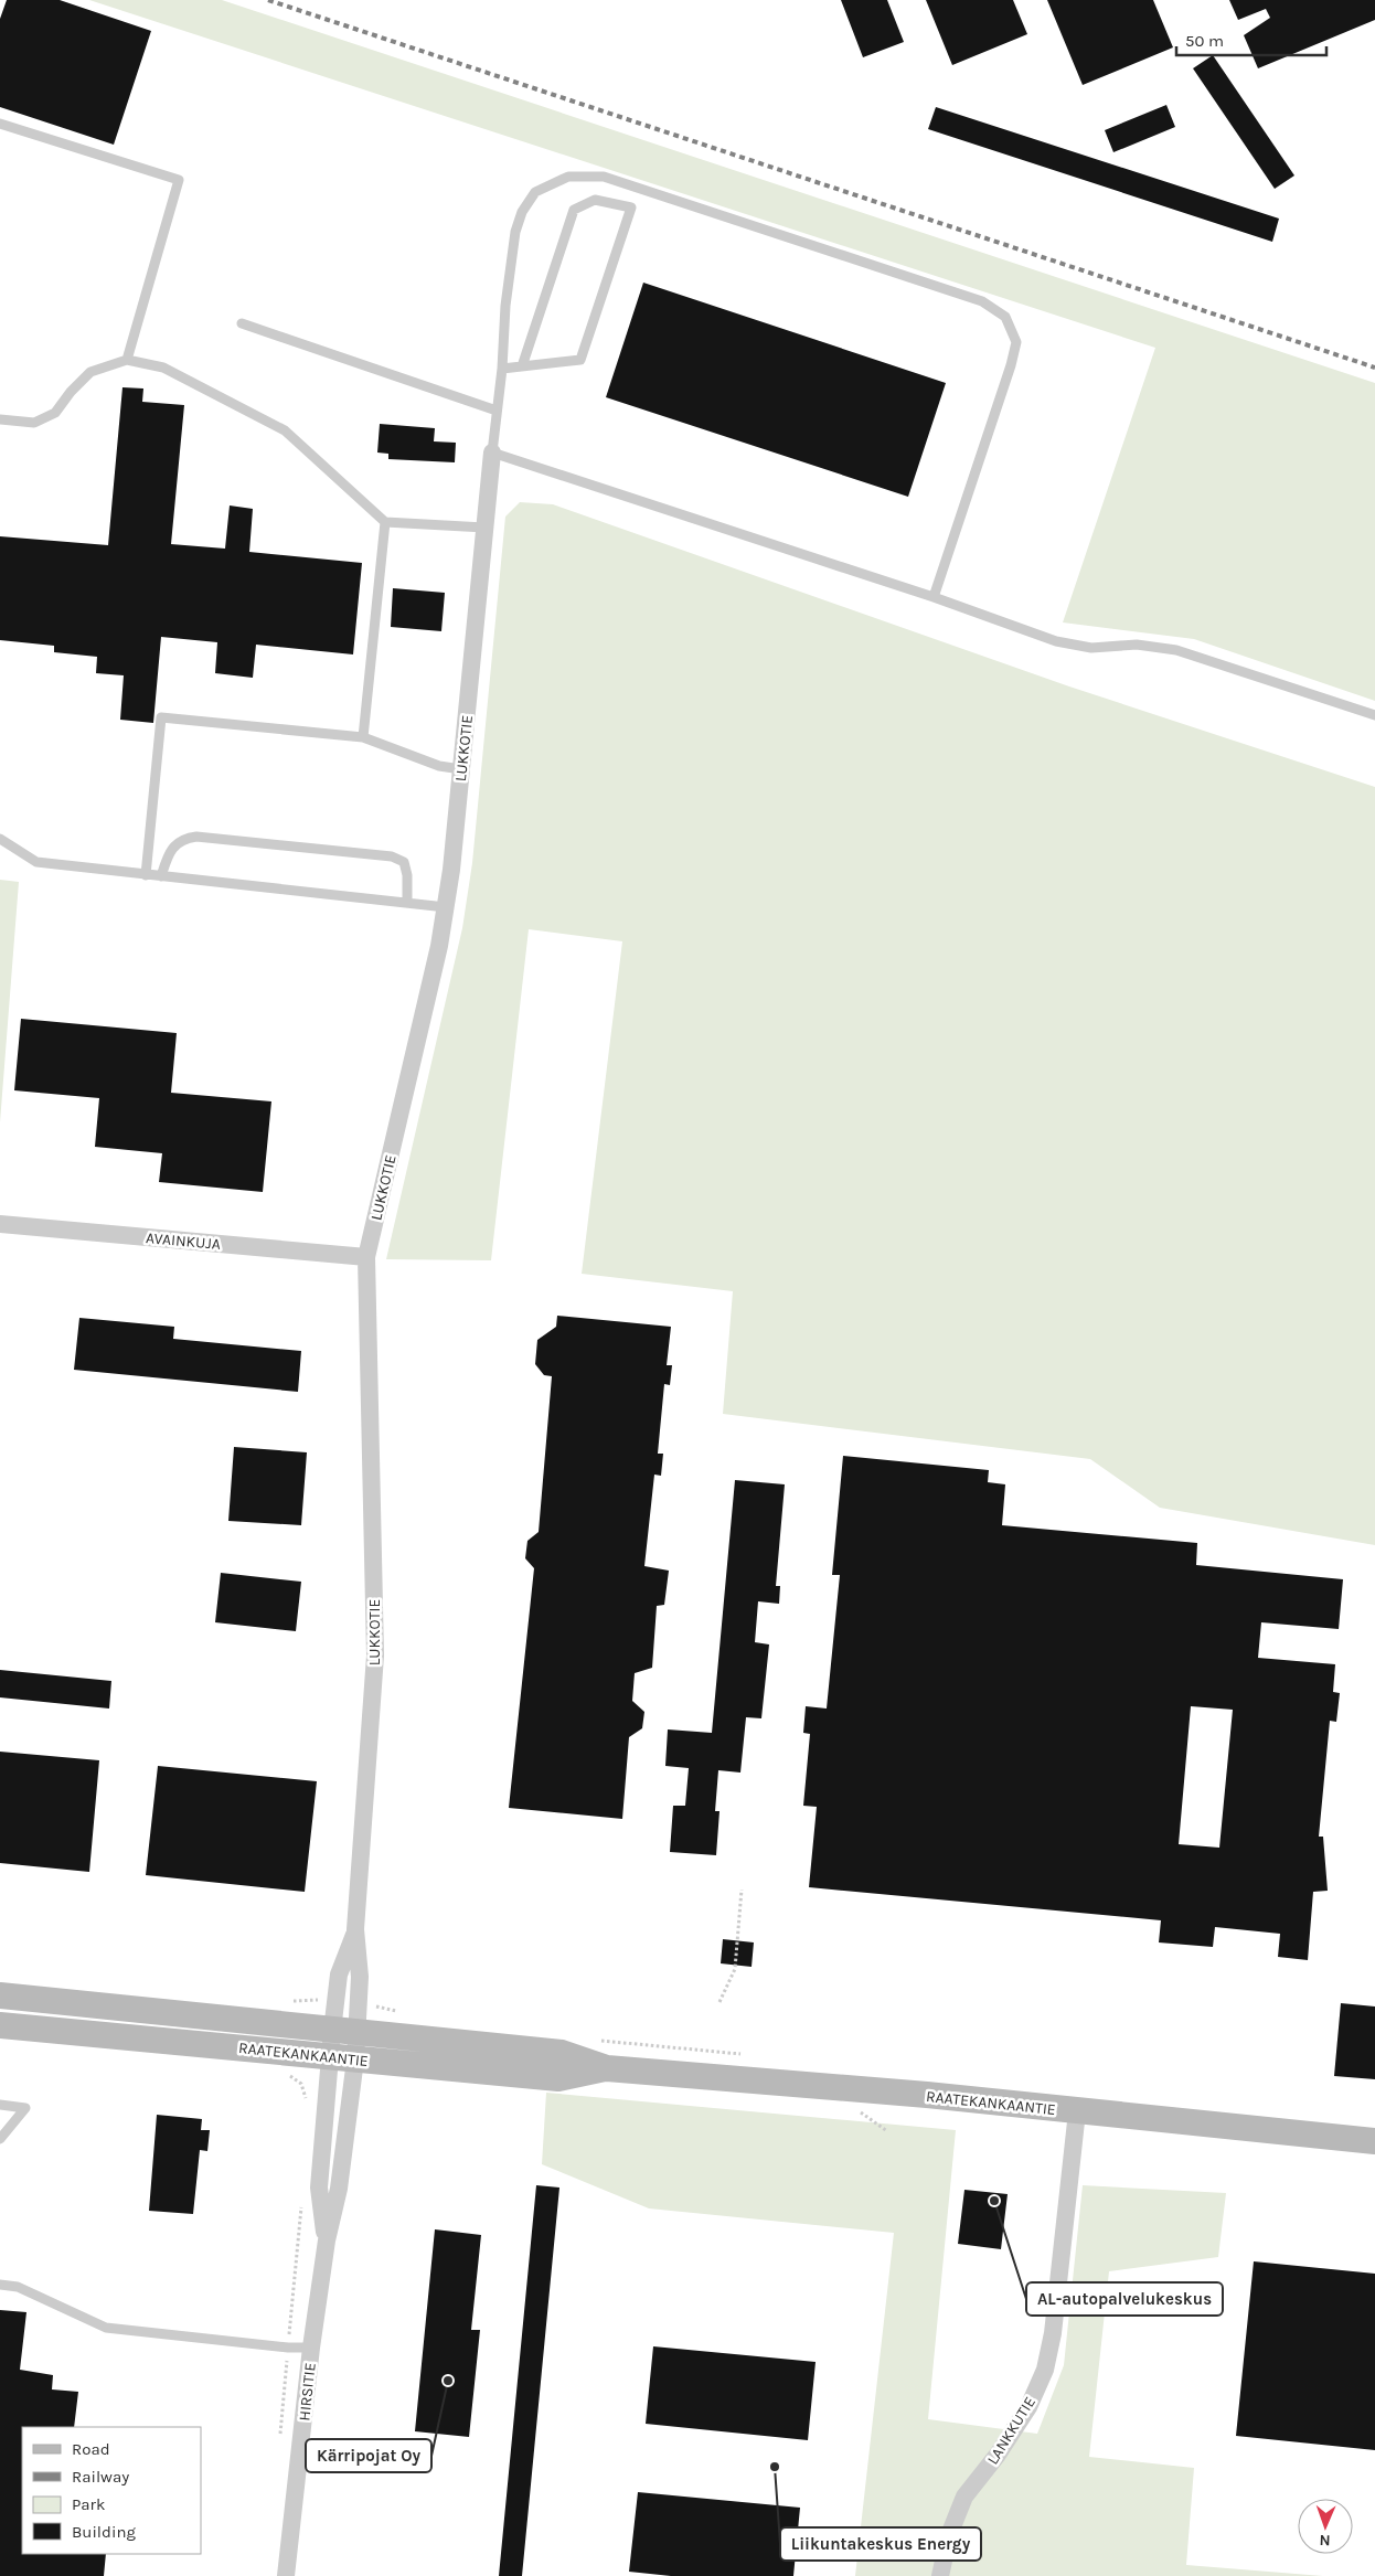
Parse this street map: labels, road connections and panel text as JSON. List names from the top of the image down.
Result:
{
  "streets": {
    "main road": ["RAATEKANKAANTIE"],
    "street": [
      "LUKKOTIE",
      "AVAINKUJA",
      "HIRSITIE",
      "LANKKUTIE"
    ]
  },
  "crossings": [
    ["LUKKOTIE", "AVAINKUJA"],
    ["LUKKOTIE", "RAATEKANKAANTIE"],
    ["LUKKOTIE", "HIRSITIE"],
    ["RAATEKANKAANTIE", "HIRSITIE"],
    ["RAATEKANKAANTIE", "LANKKUTIE"]
  ],
  "places": ["AL-autopalvelukeskus", "Kärripojat Oy", "Liikuntakeskus Energy"],
  "legend": [
    "Road",
    "Railway",
    "Park",
    "Building"
  ],
  "scale_bar": "50 m",
  "north": "bottom"
}
